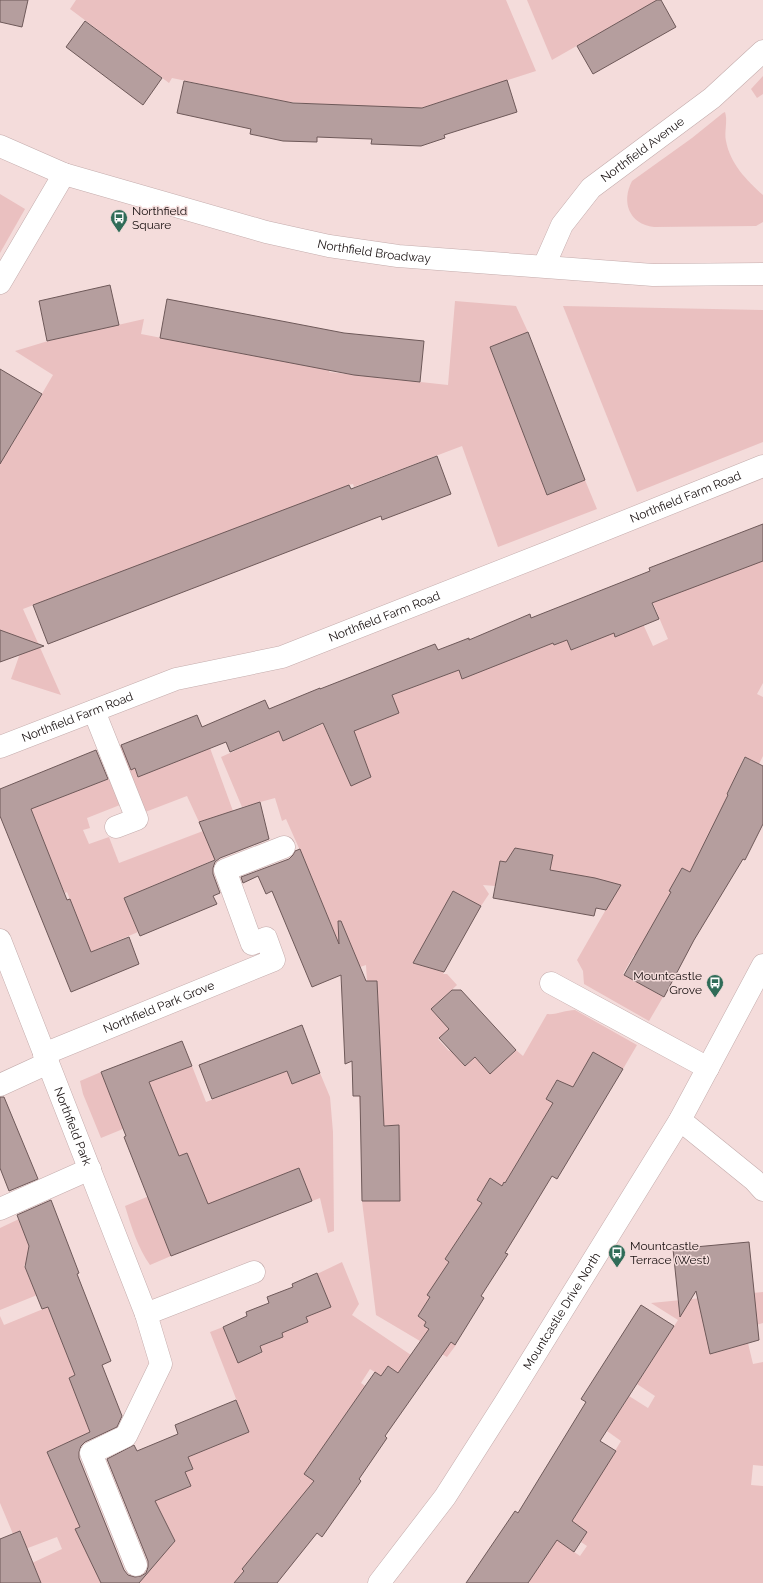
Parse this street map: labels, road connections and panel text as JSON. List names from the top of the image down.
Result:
{
  "streets": {
    "street": [
      "Northfield Avenue",
      "Northfield Broadway",
      "Northfield Farm Road",
      "Northfield Park Grove",
      "Northfield Park",
      "Mountcastle Drive North"
    ]
  },
  "crossings": [
    ["Northfield Avenue", "Northfield Broadway"],
    ["Northfield Park Grove", "Northfield Park"]
  ],
  "places": {
    "bus stop": ["Northfield Square", "Mountcastle Grove", "Mountcastle Terrace (West)"]
  }
}
